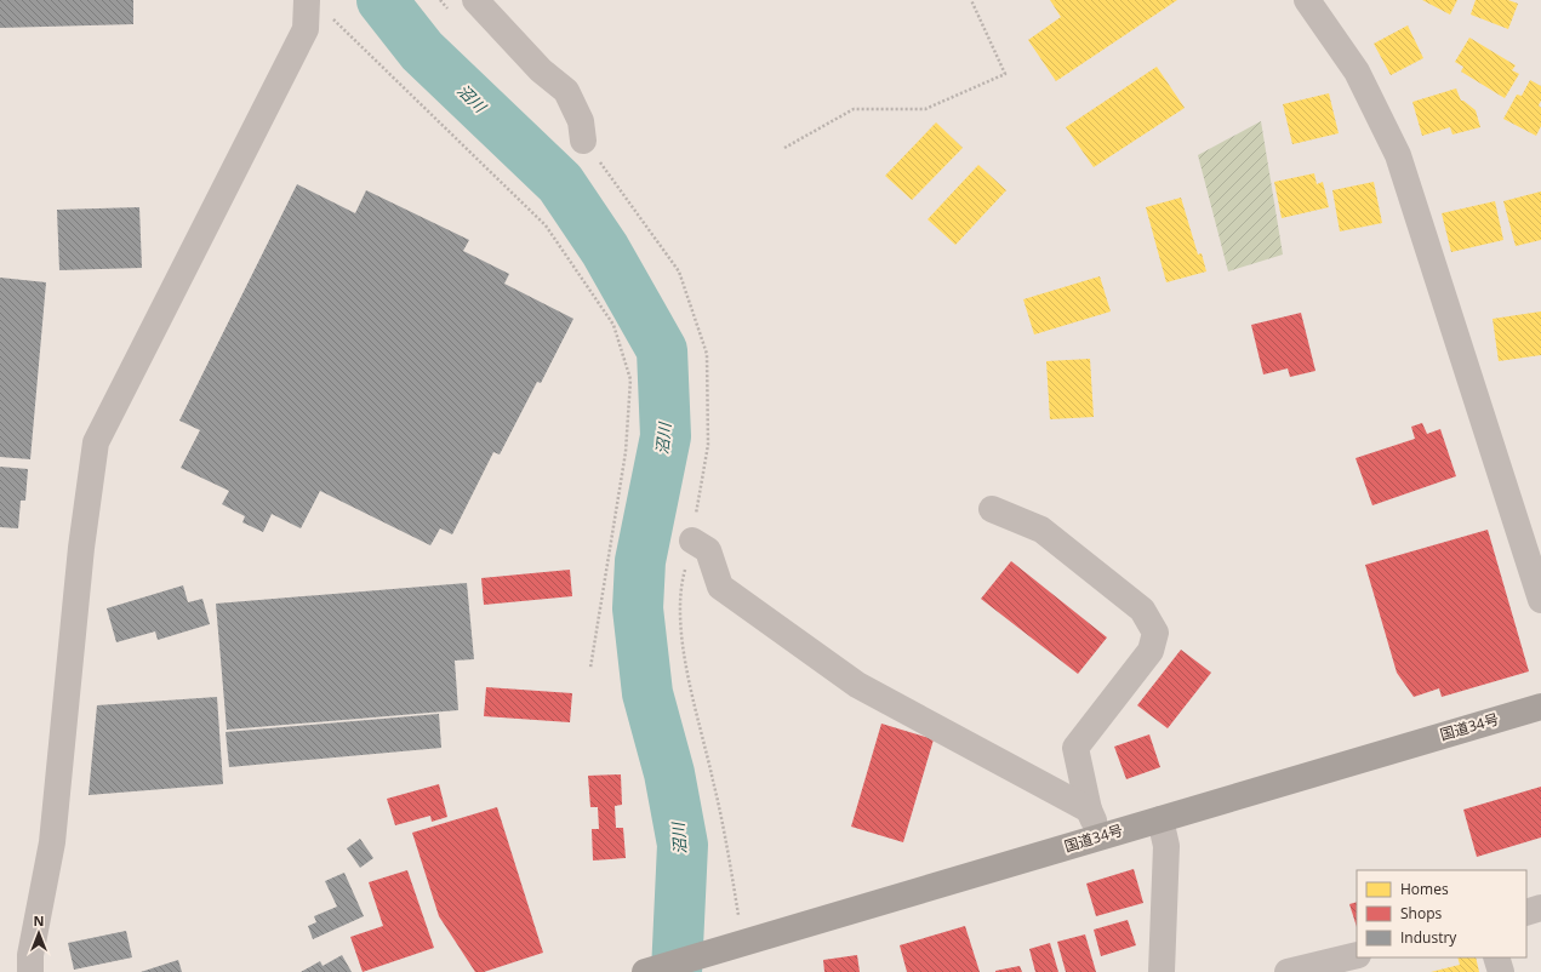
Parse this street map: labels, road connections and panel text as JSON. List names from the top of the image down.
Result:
{
  "streets": {
    "highway": ["国道34号"]
  },
  "water": ["沼川"],
  "legend": ["Homes", "Shops", "Industry"],
  "north": "top"
}
